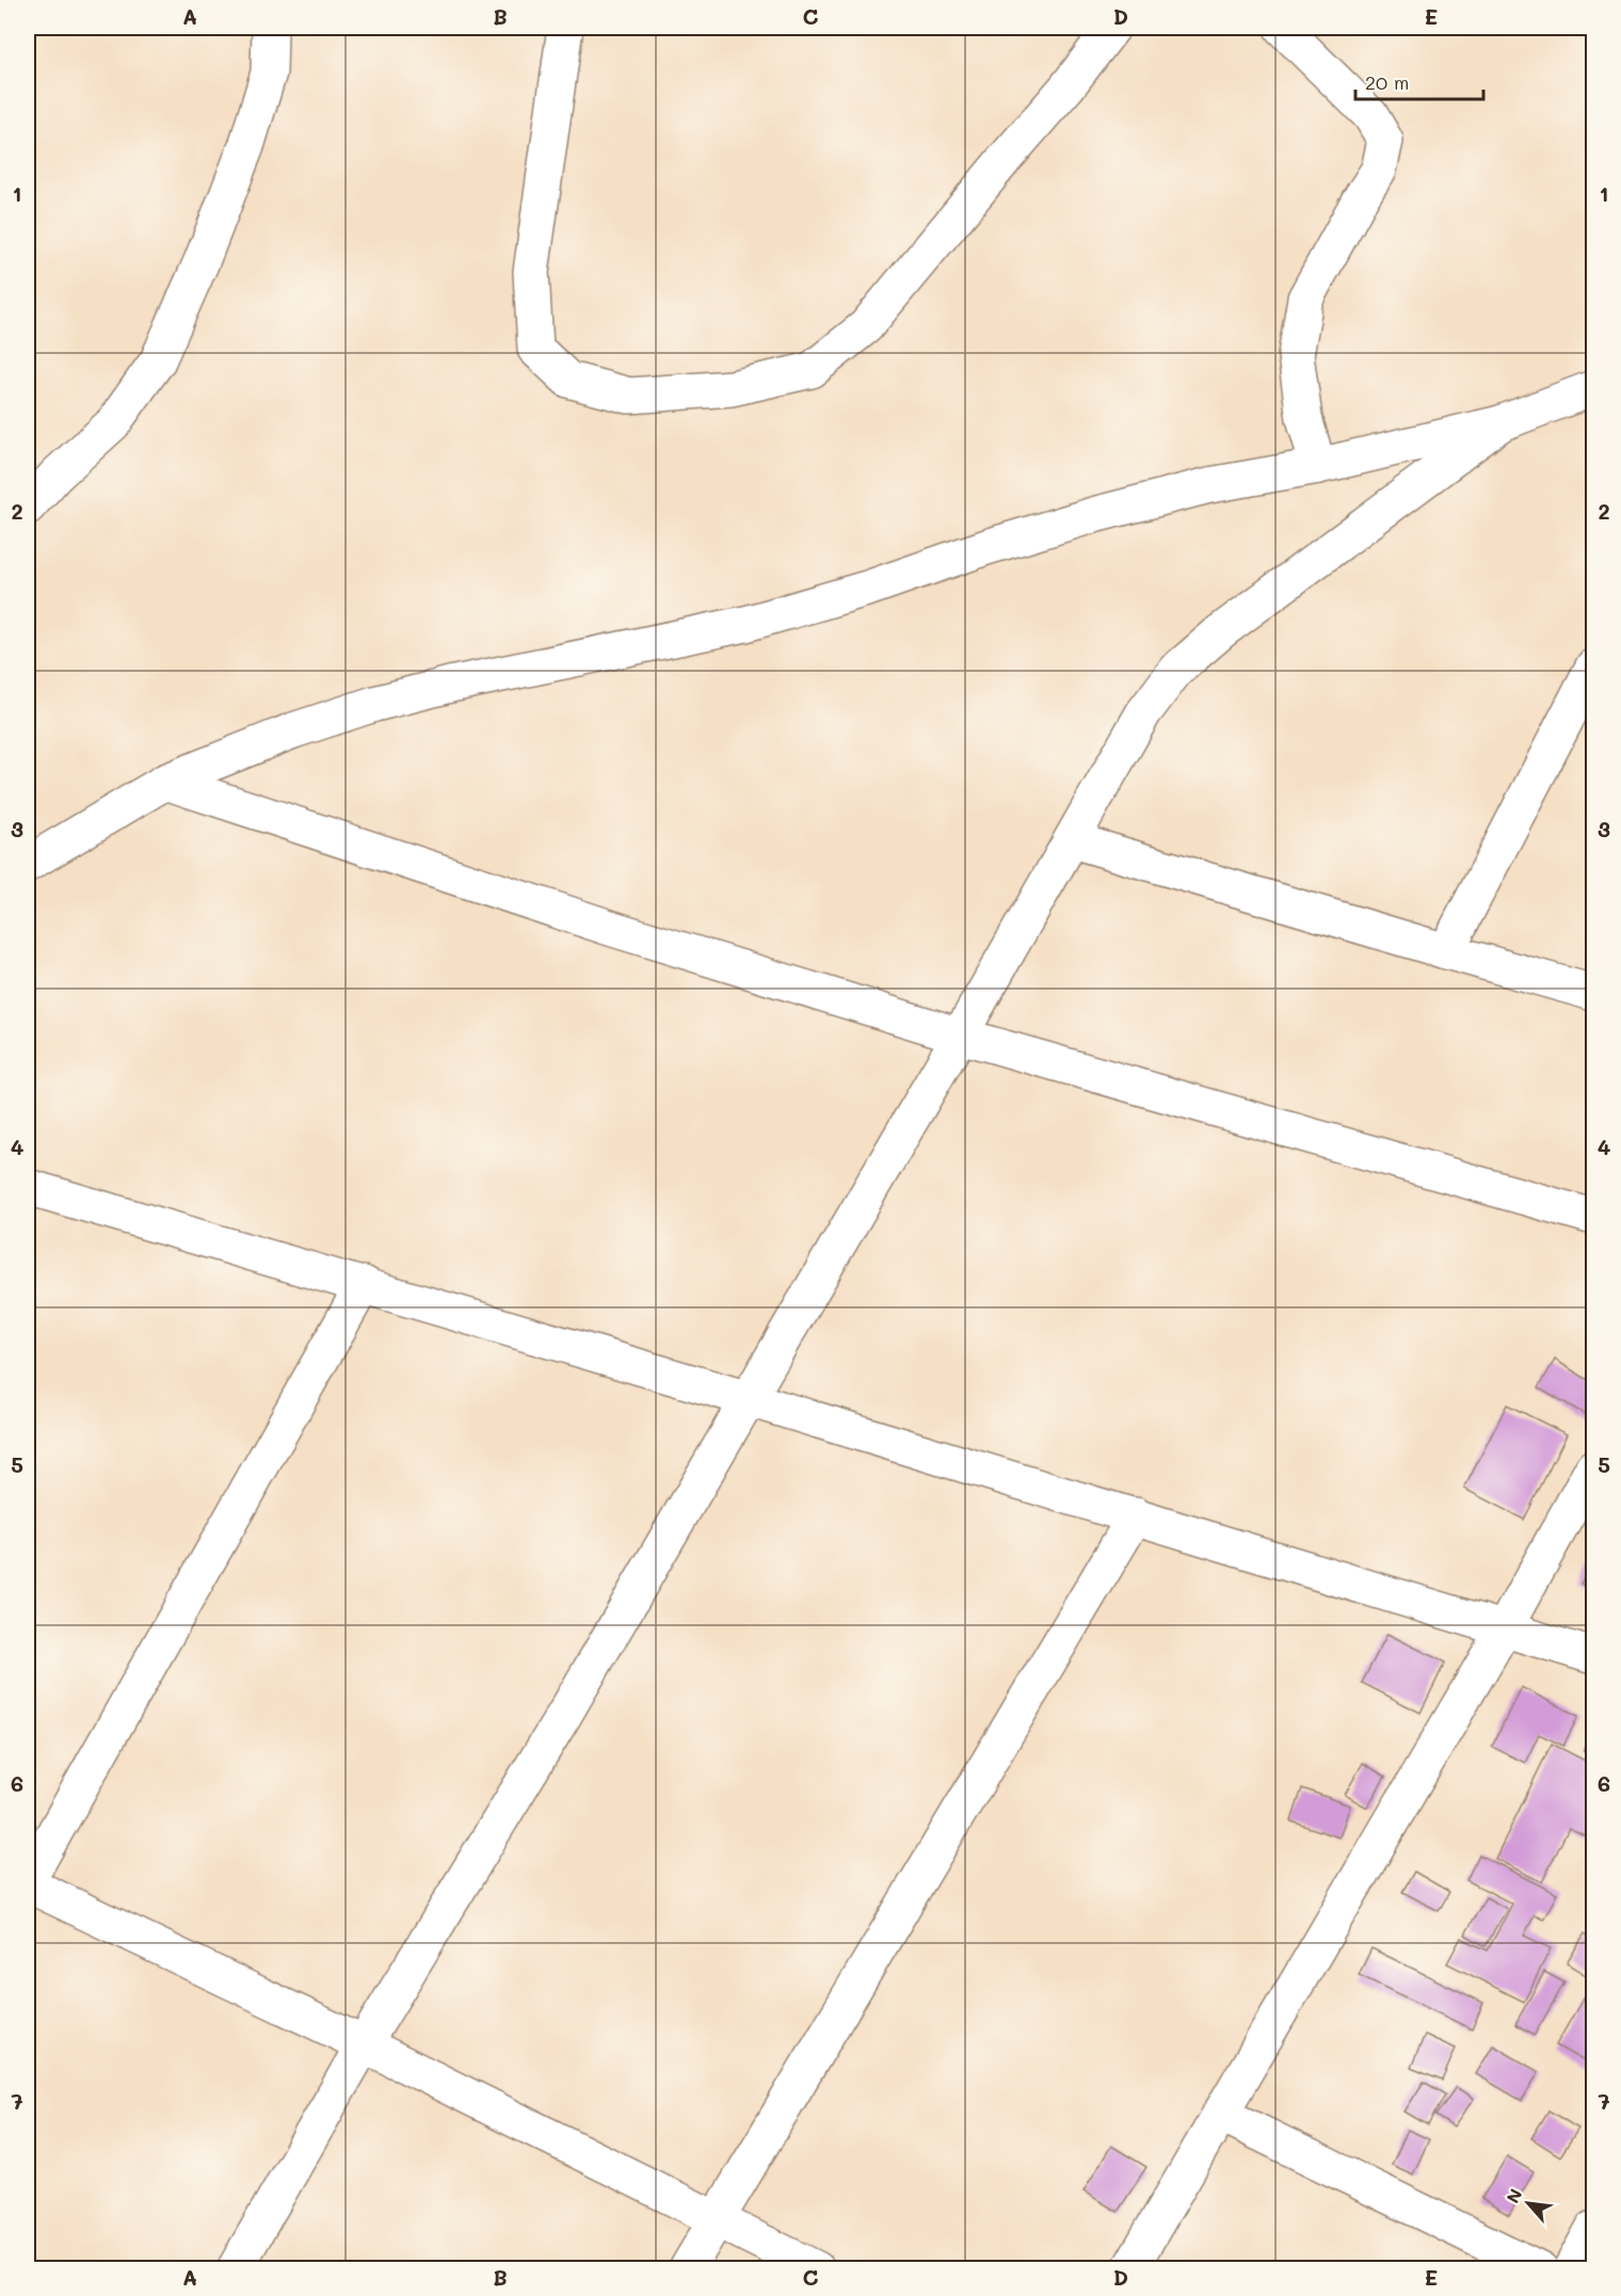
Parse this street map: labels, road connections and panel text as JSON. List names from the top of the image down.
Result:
{
  "scale_bar": "20 m",
  "north": "top left",
  "grid": {
    "columns": [
      "A",
      "B",
      "C",
      "D",
      "E"
    ],
    "rows": [
      "1",
      "2",
      "3",
      "4",
      "5",
      "6",
      "7"
    ]
  }
}
